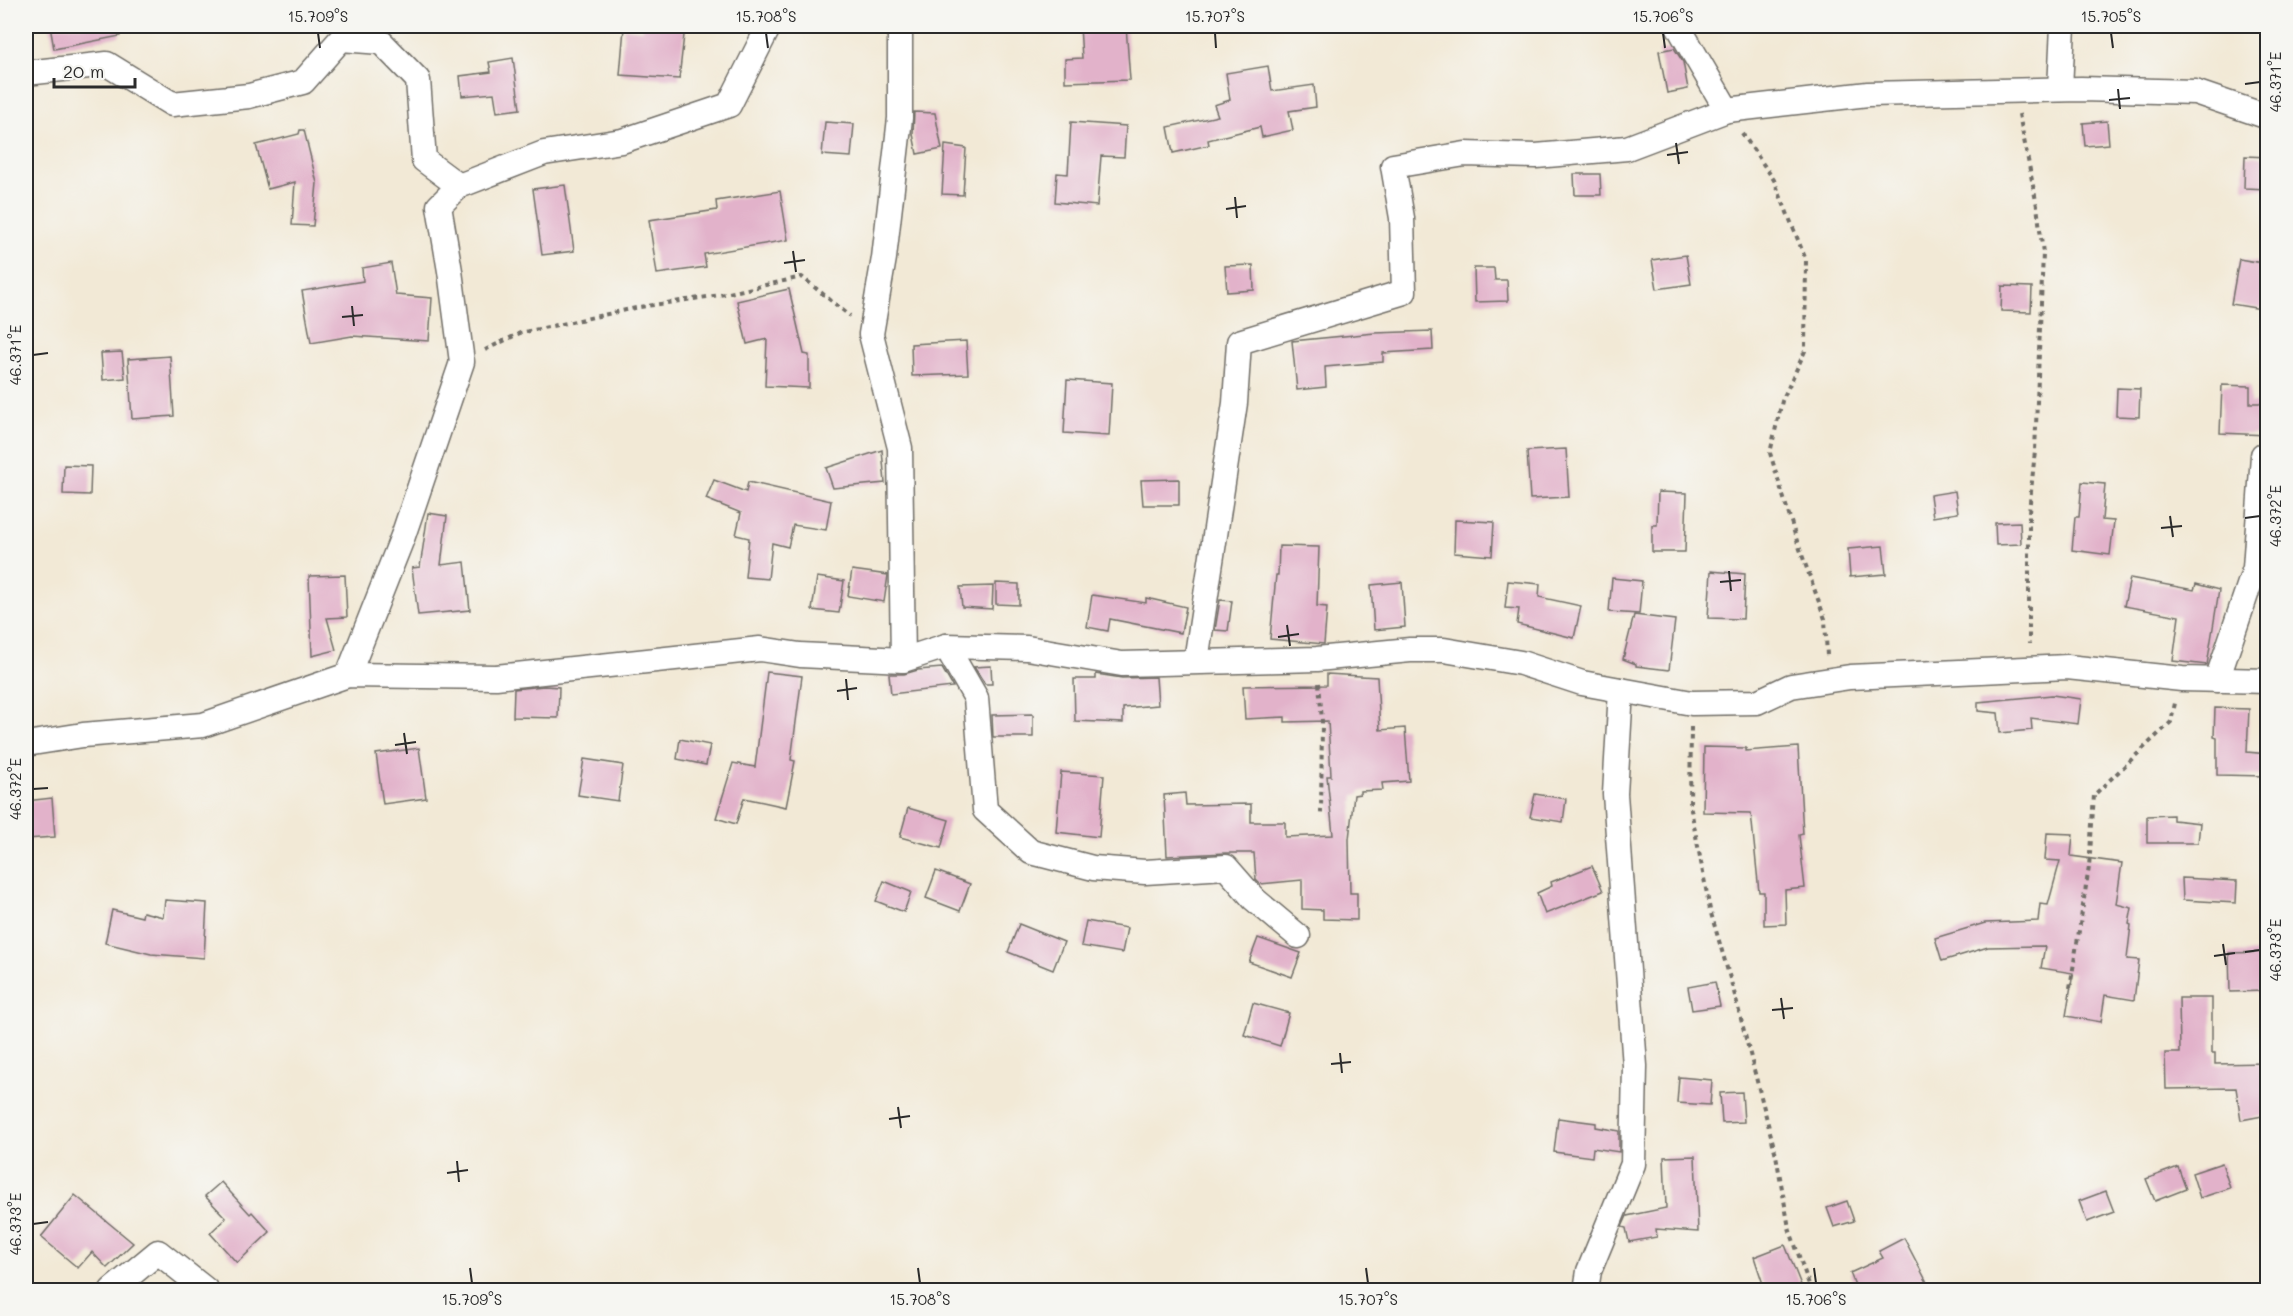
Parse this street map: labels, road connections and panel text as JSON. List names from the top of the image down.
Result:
{
  "scale_bar": "20 m",
  "coordinates": [
    "15.709°S",
    "15.708°S",
    "15.707°S",
    "15.706°S",
    "15.705°S",
    "46.371°E",
    "46.372°E",
    "46.373°E"
  ]
}
